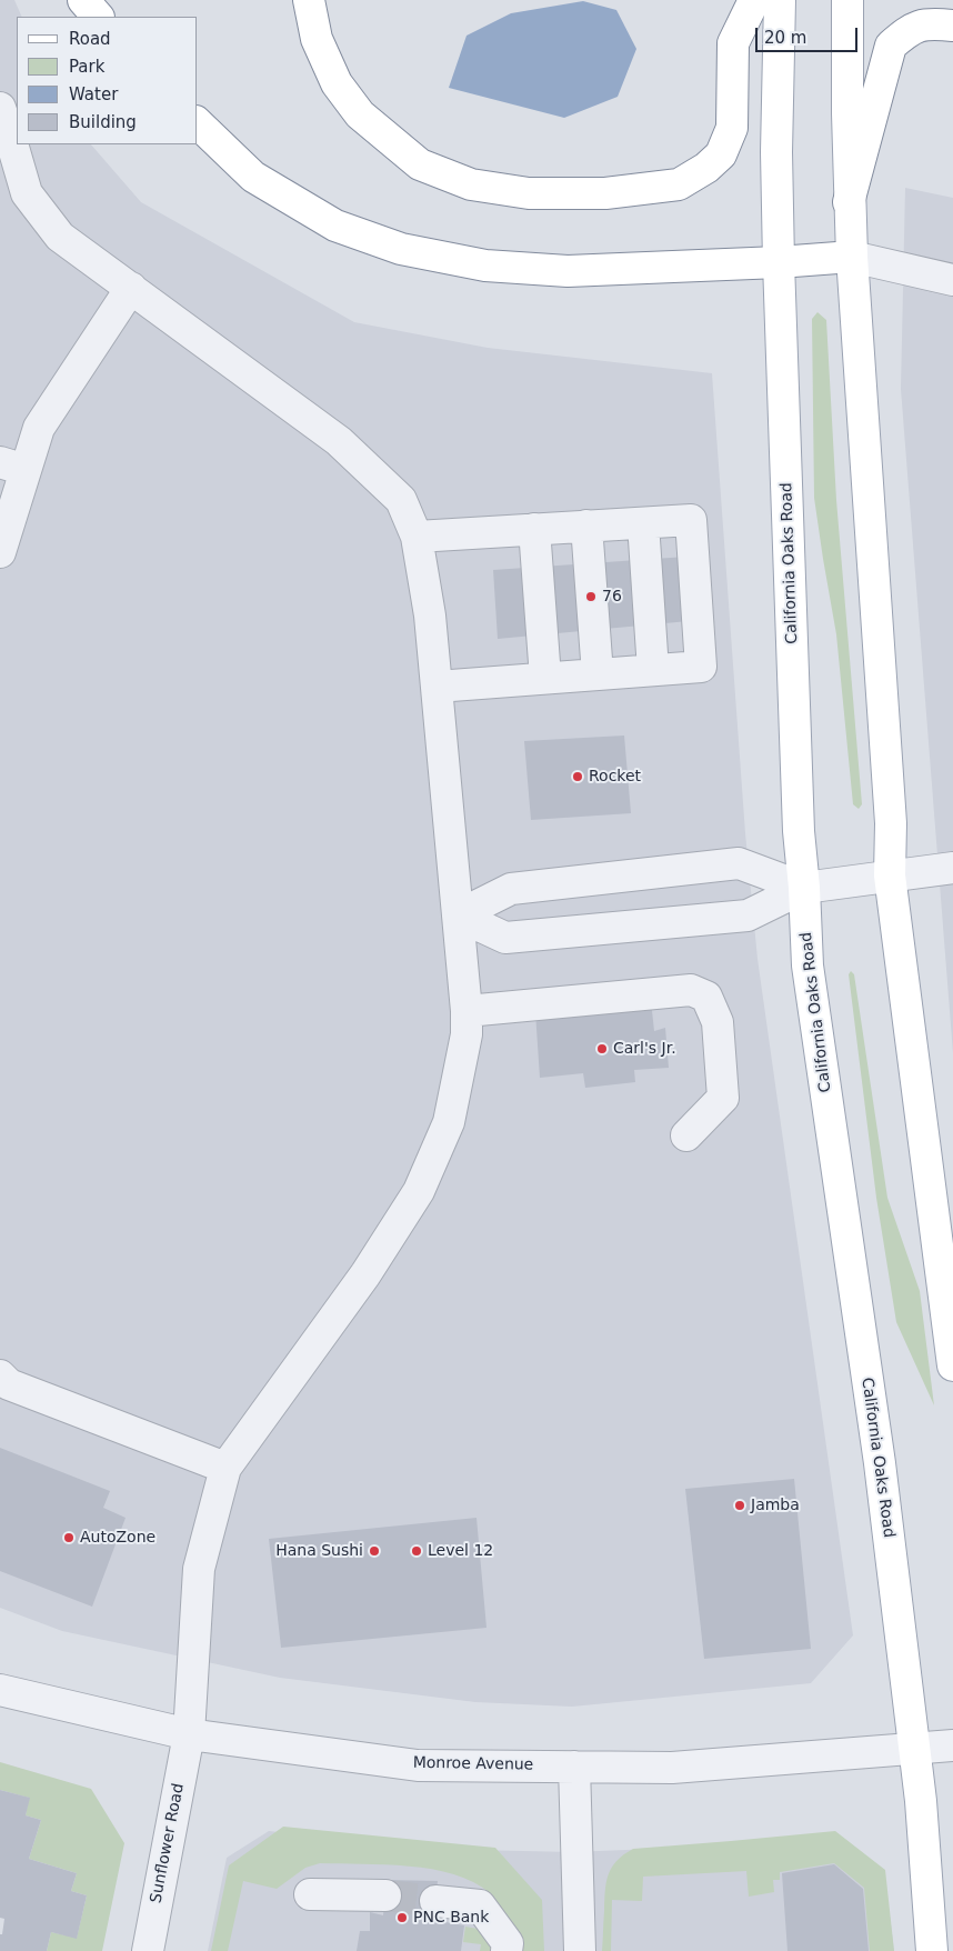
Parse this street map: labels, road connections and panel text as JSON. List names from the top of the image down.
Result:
{
  "streets": {
    "main road": ["California Oaks Road"],
    "street": ["Monroe Avenue", "Sunflower Road"]
  },
  "crossings": [
    ["California Oaks Road", "Monroe Avenue"],
    ["Monroe Avenue", "Sunflower Road"]
  ],
  "places": [
    "76",
    "Rocket",
    "Carl's Jr.",
    "Jamba",
    "AutoZone",
    "Hana Sushi",
    "Level 12",
    "PNC Bank"
  ],
  "legend": [
    "Road",
    "Park",
    "Water",
    "Building"
  ],
  "scale_bar": "20 m"
}
